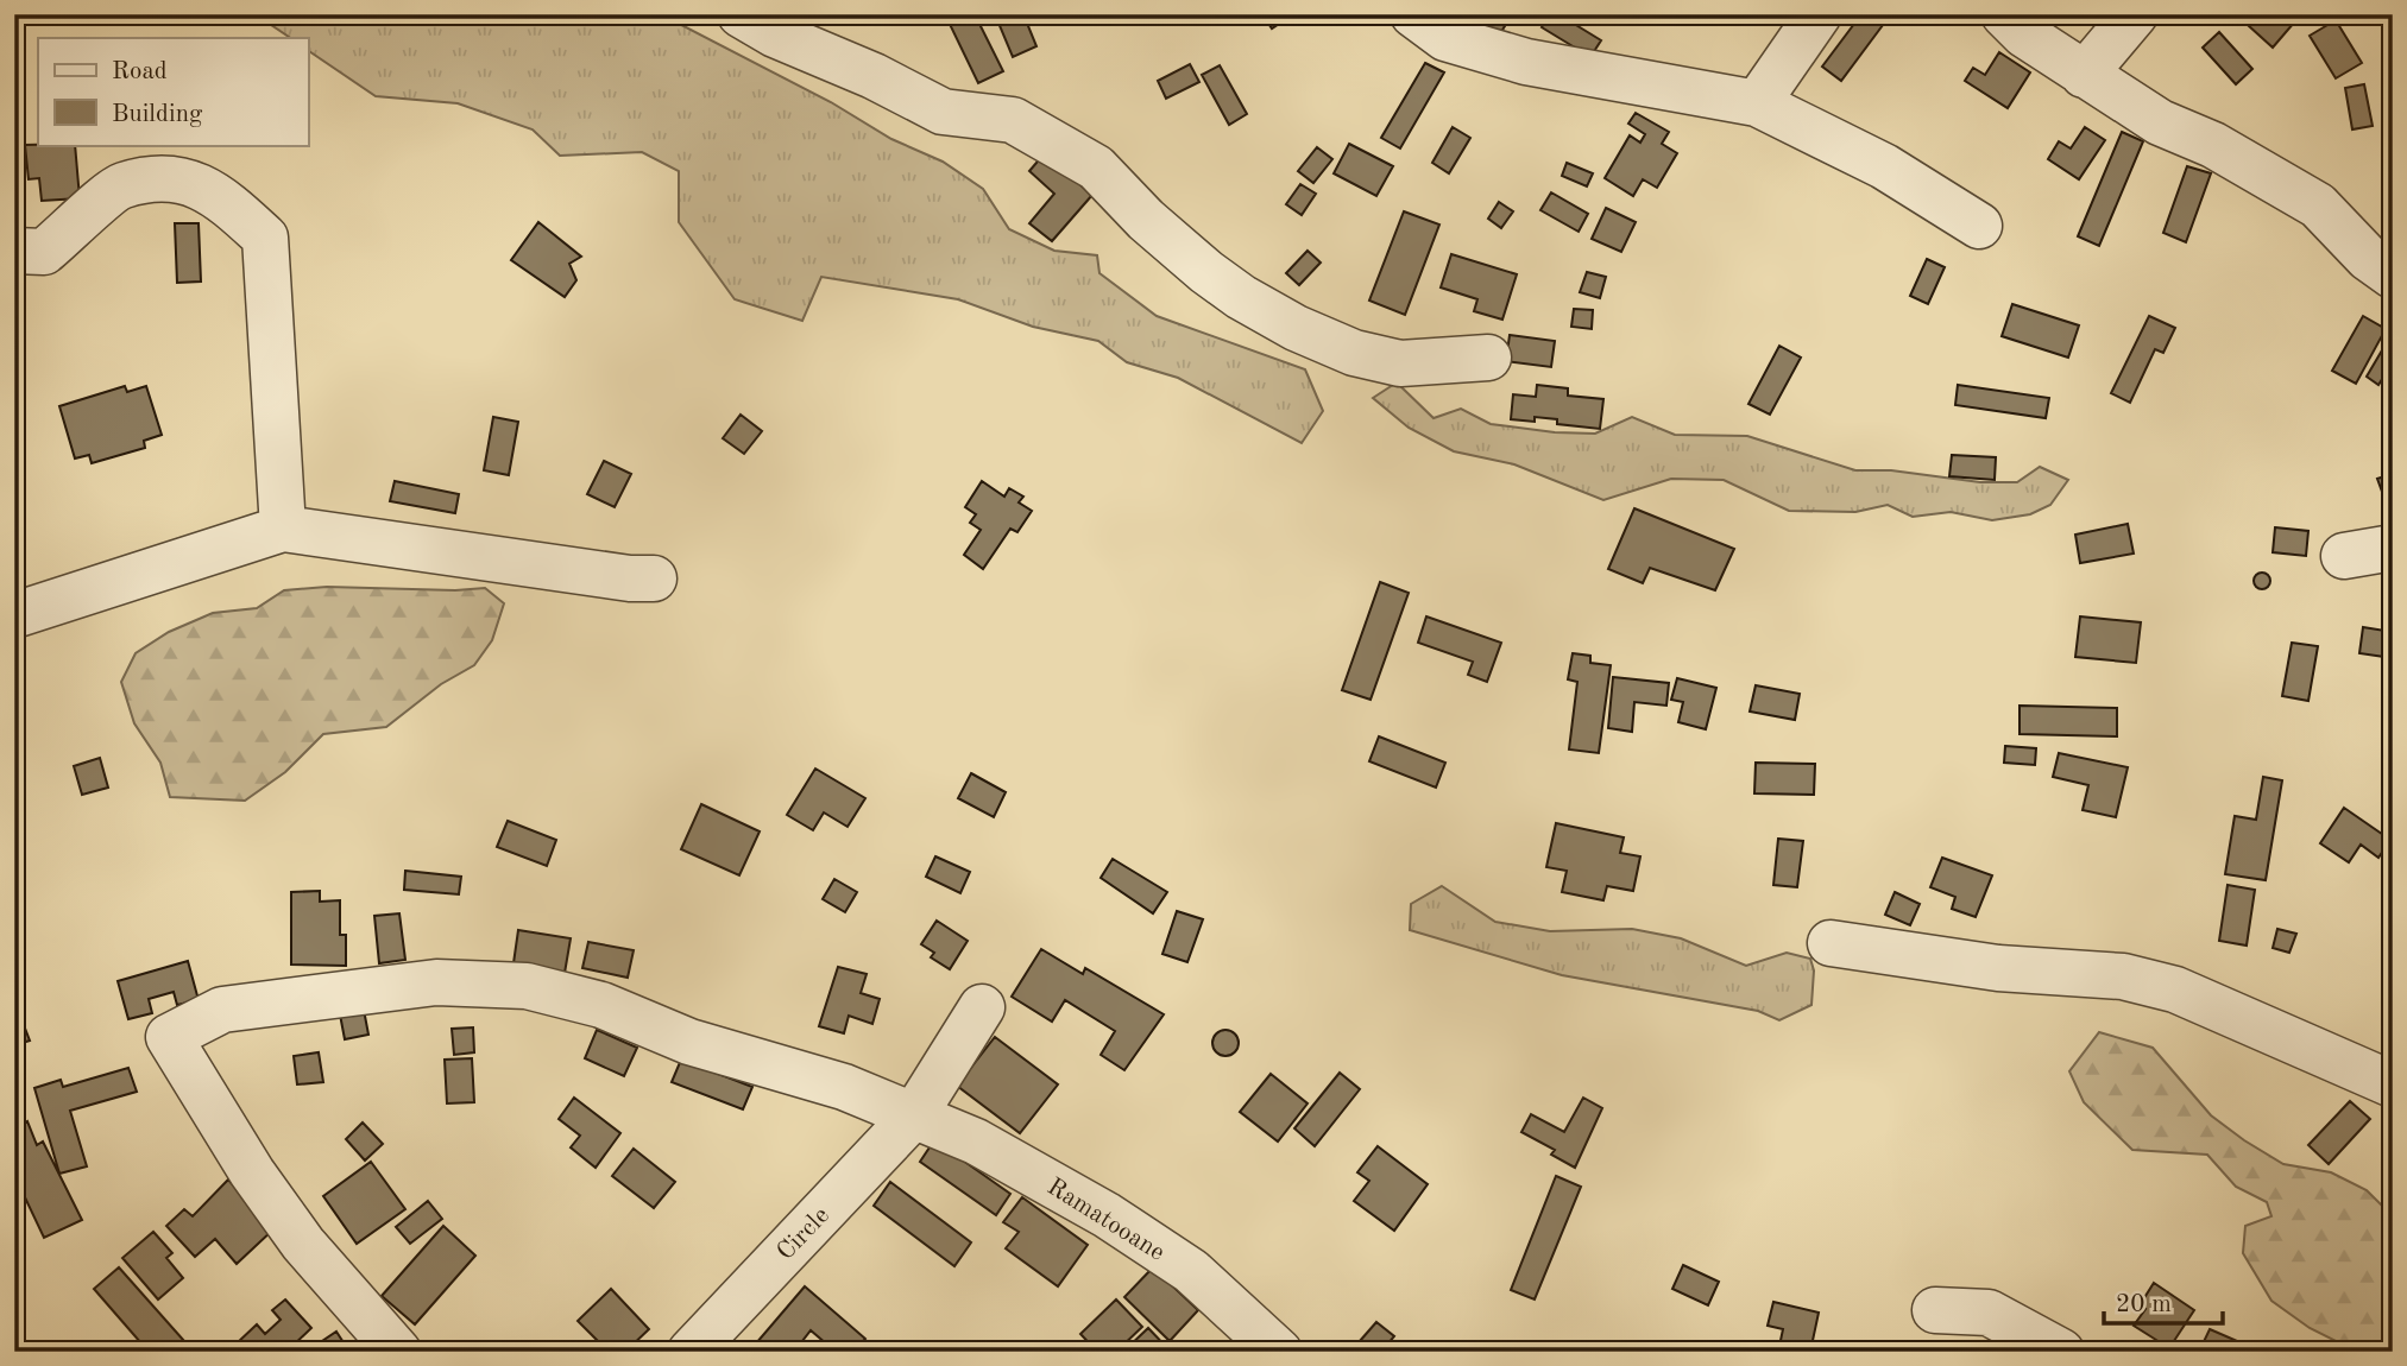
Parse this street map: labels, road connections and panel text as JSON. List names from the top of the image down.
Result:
{
  "streets": {
    "street": ["Ramatooane", "Circle"]
  },
  "crossings": [
    ["Ramatooane", "Circle"]
  ],
  "legend": ["Road", "Building"],
  "scale_bar": "20 m"
}
